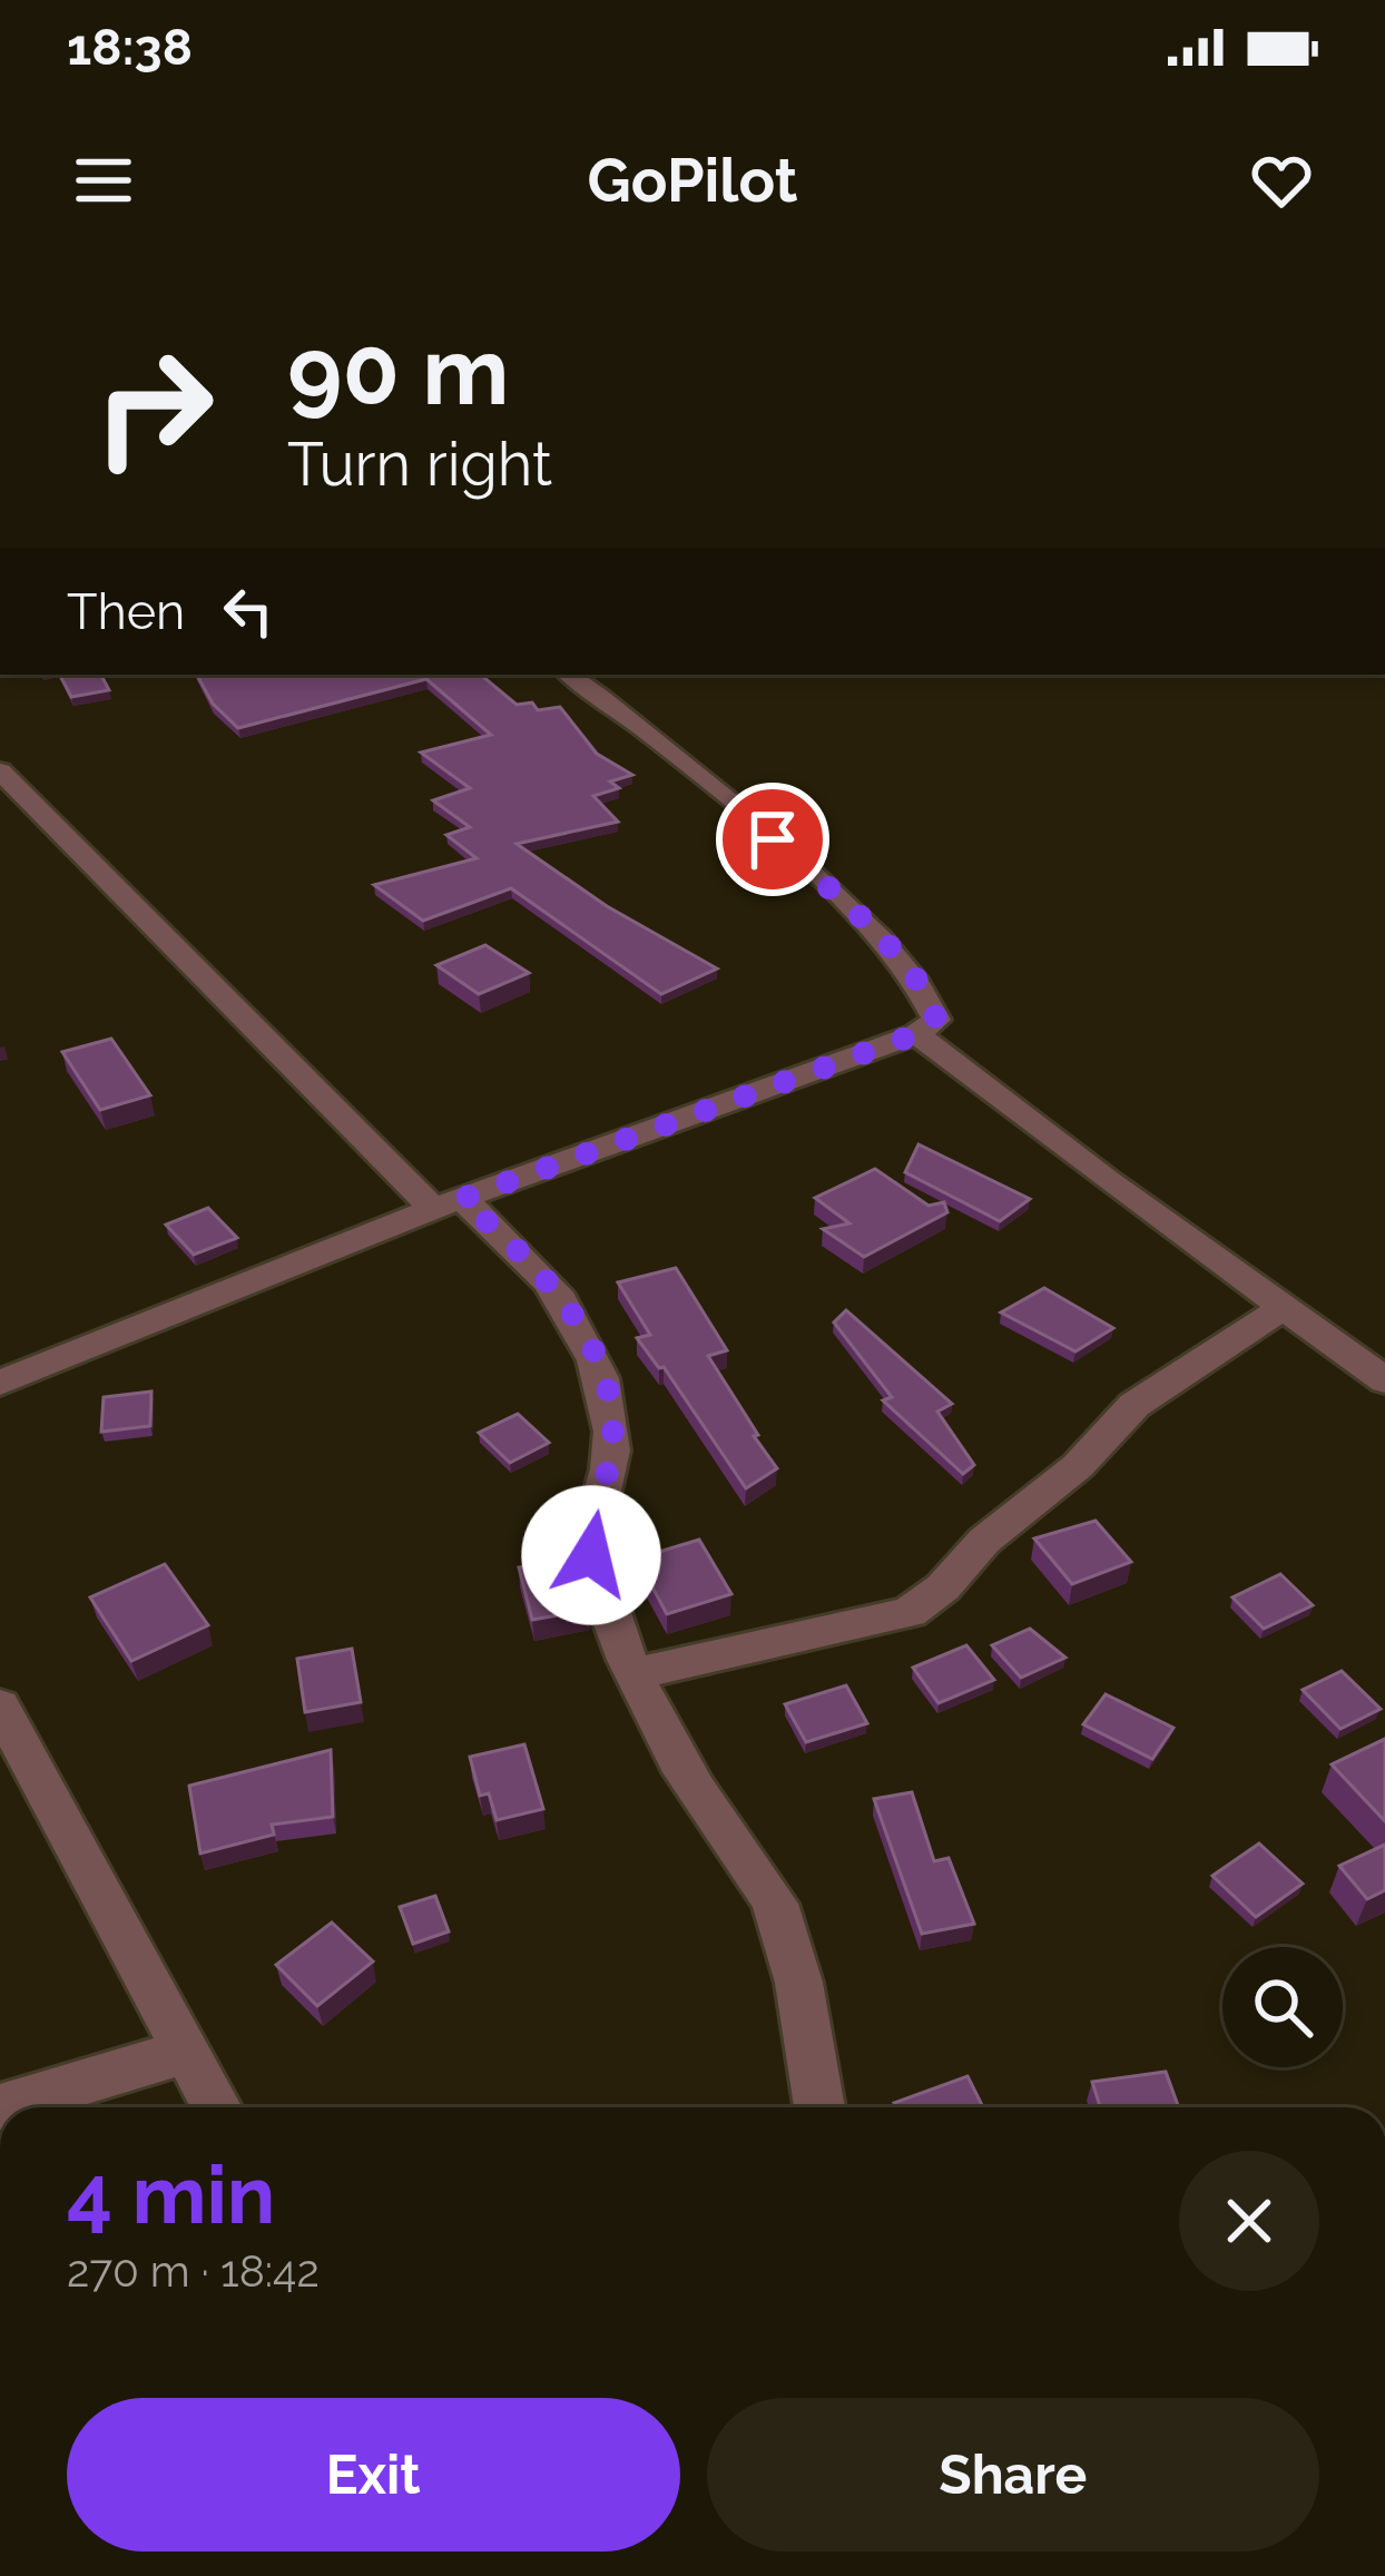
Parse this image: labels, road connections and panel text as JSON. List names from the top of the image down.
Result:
{
  "page": {
    "status": "18:38",
    "header": "GoPilot",
    "turn": ["90 m", "Turn right"],
    "then": "Then",
    "heading": ["4 min", "270 m · 18:42"],
    "buttons": ["Exit", "Share"]
  }
}
